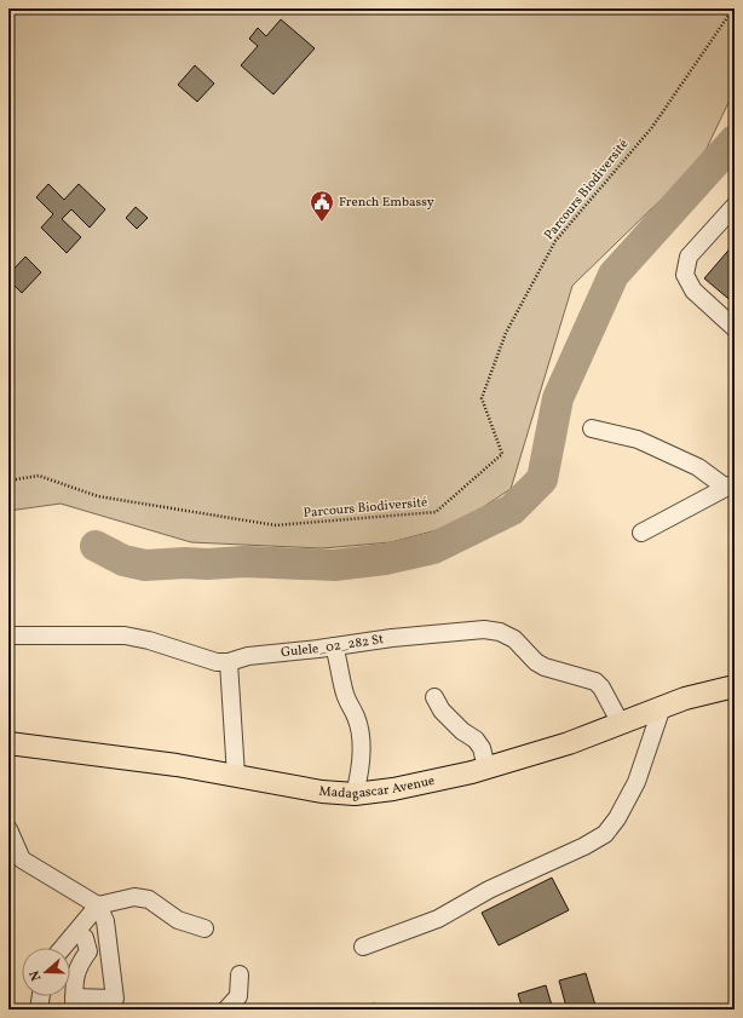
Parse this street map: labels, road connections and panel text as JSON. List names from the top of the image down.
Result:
{
  "streets": {
    "main road": ["Madagascar Avenue"],
    "street": ["Gulele_02_282 St"],
    "path": ["Parcours Biodiversité"]
  },
  "crossings": [
    ["Gulele_02_282 St", "Madagascar Avenue"]
  ],
  "places": {
    "public building": ["French Embassy"]
  },
  "north": "left"
}
